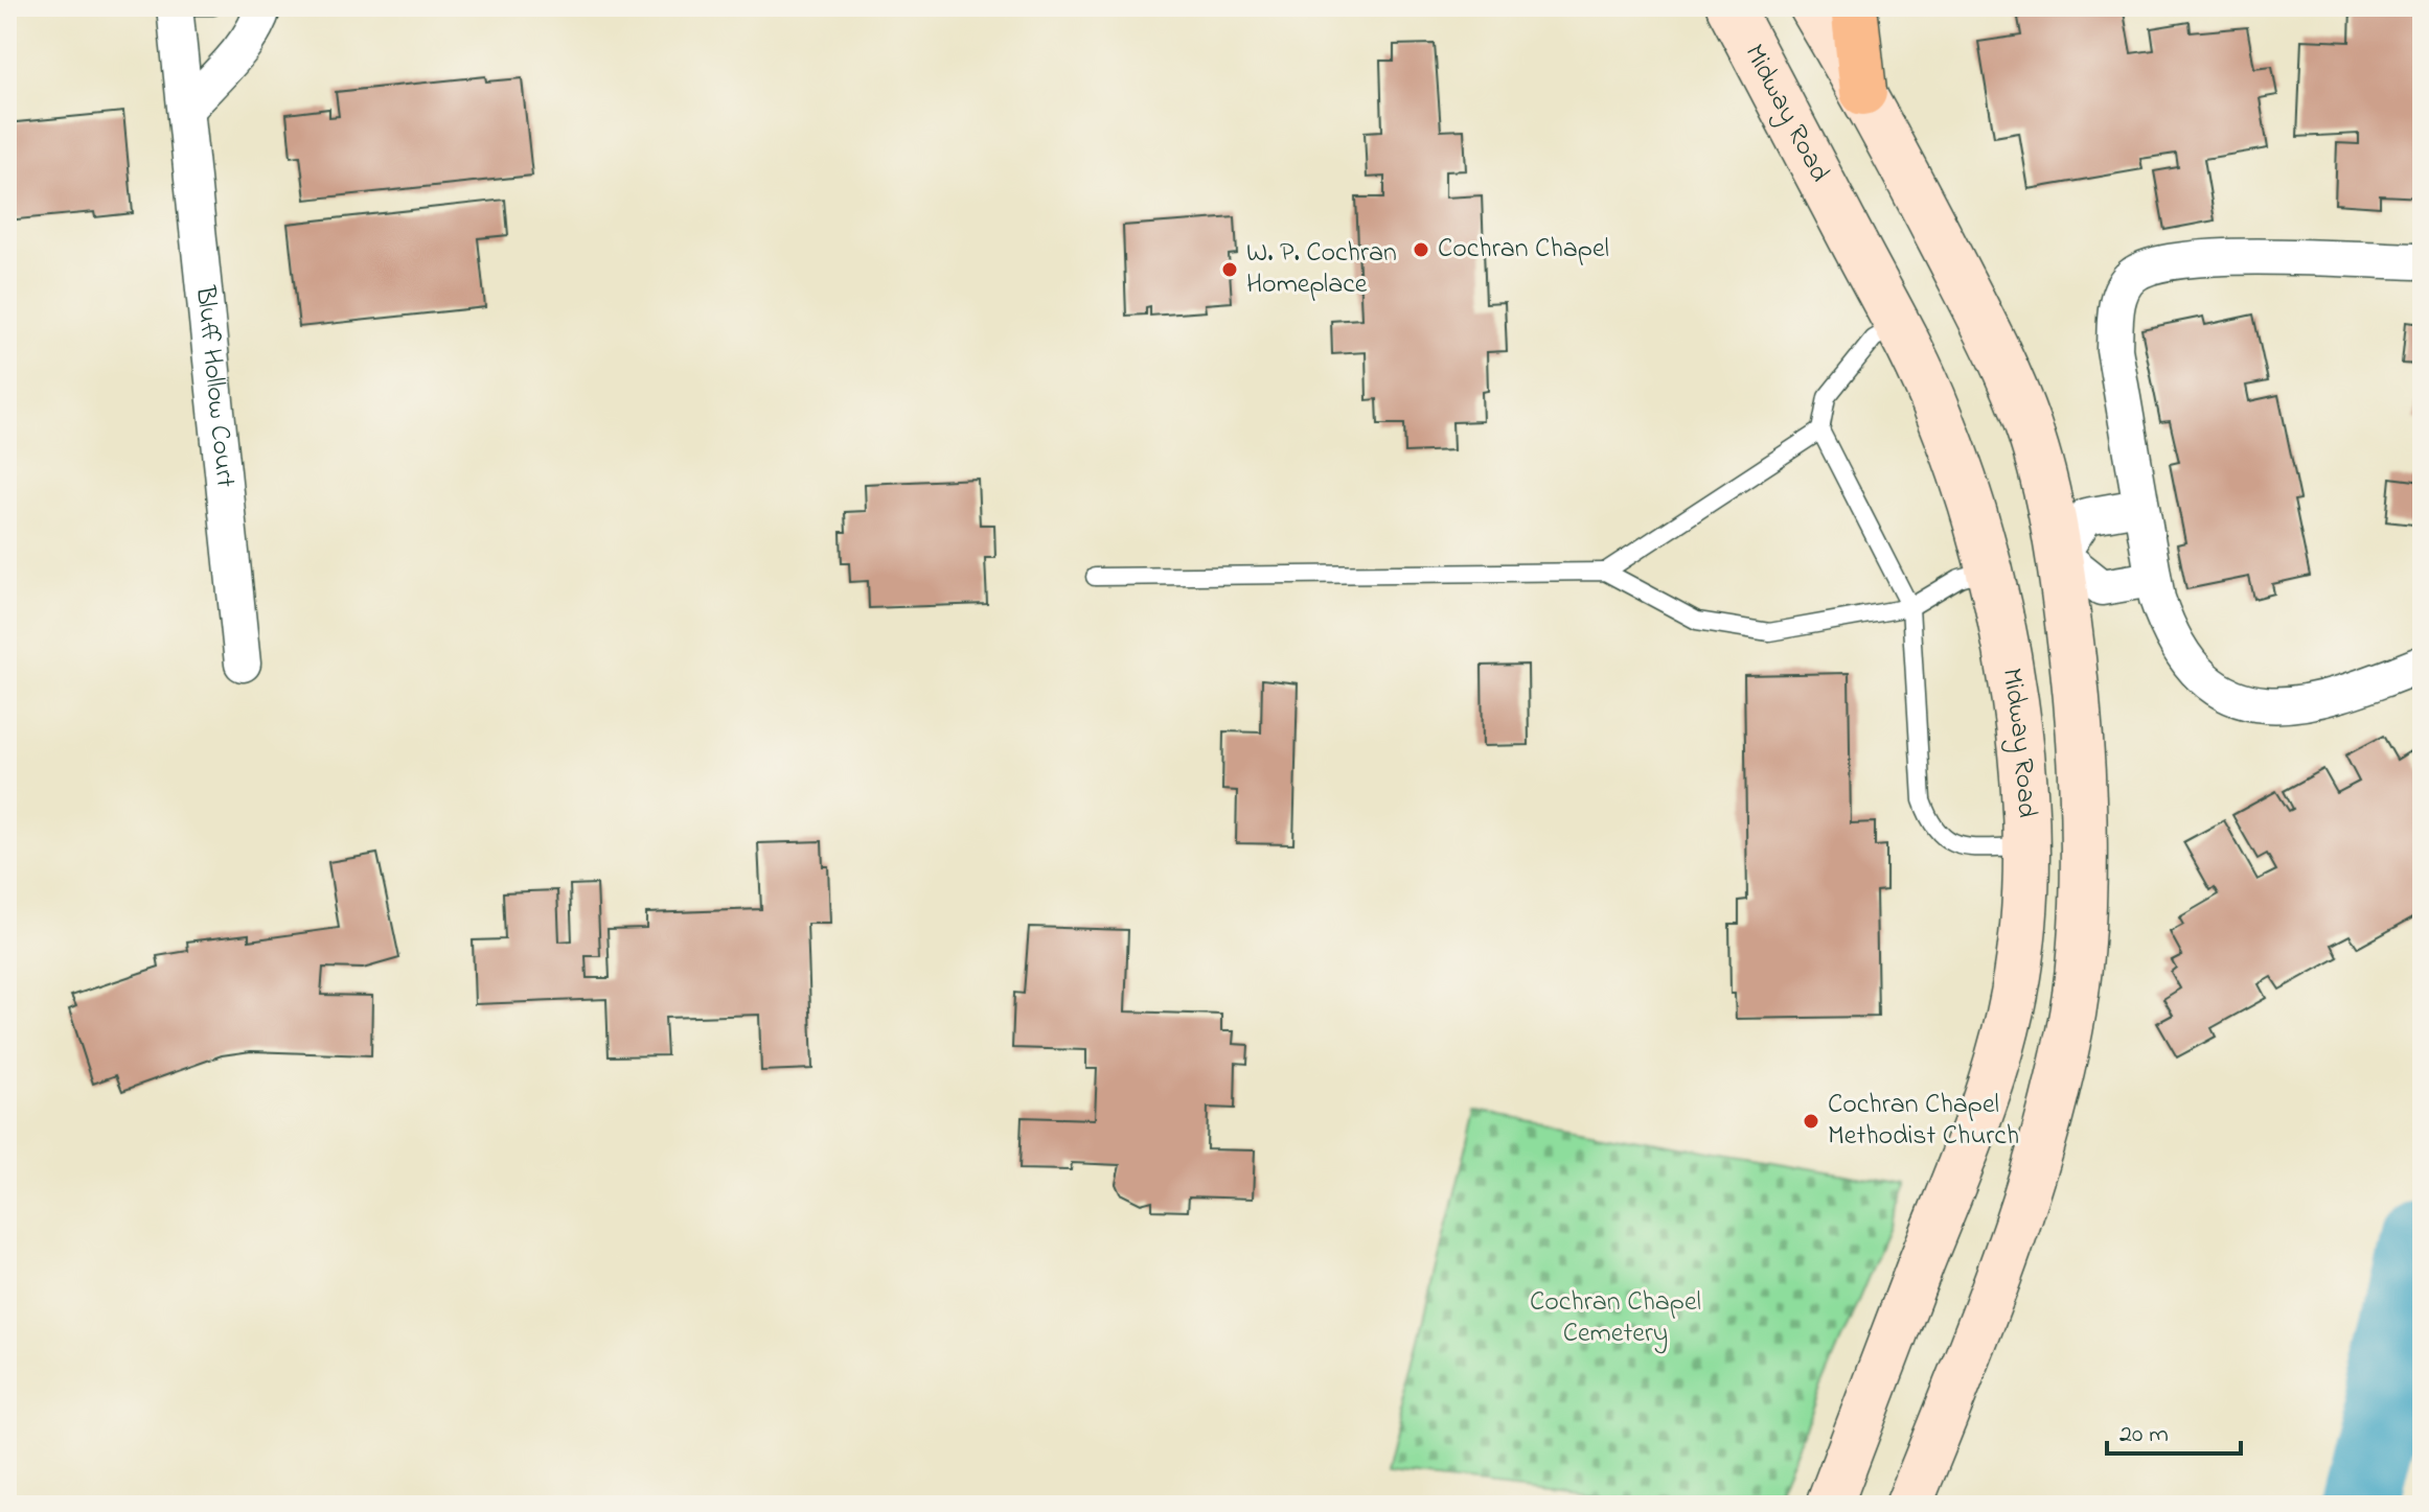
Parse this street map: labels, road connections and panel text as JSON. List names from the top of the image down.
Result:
{
  "streets": {
    "main road": ["Midway Road"],
    "street": ["Bluff Hollow Court"]
  },
  "parks": ["Cochran Chapel Cemetery"],
  "places": ["Cochran Chapel", "W. P. Cochran Homeplace", "Cochran Chapel Methodist Church"],
  "scale_bar": "20 m"
}
